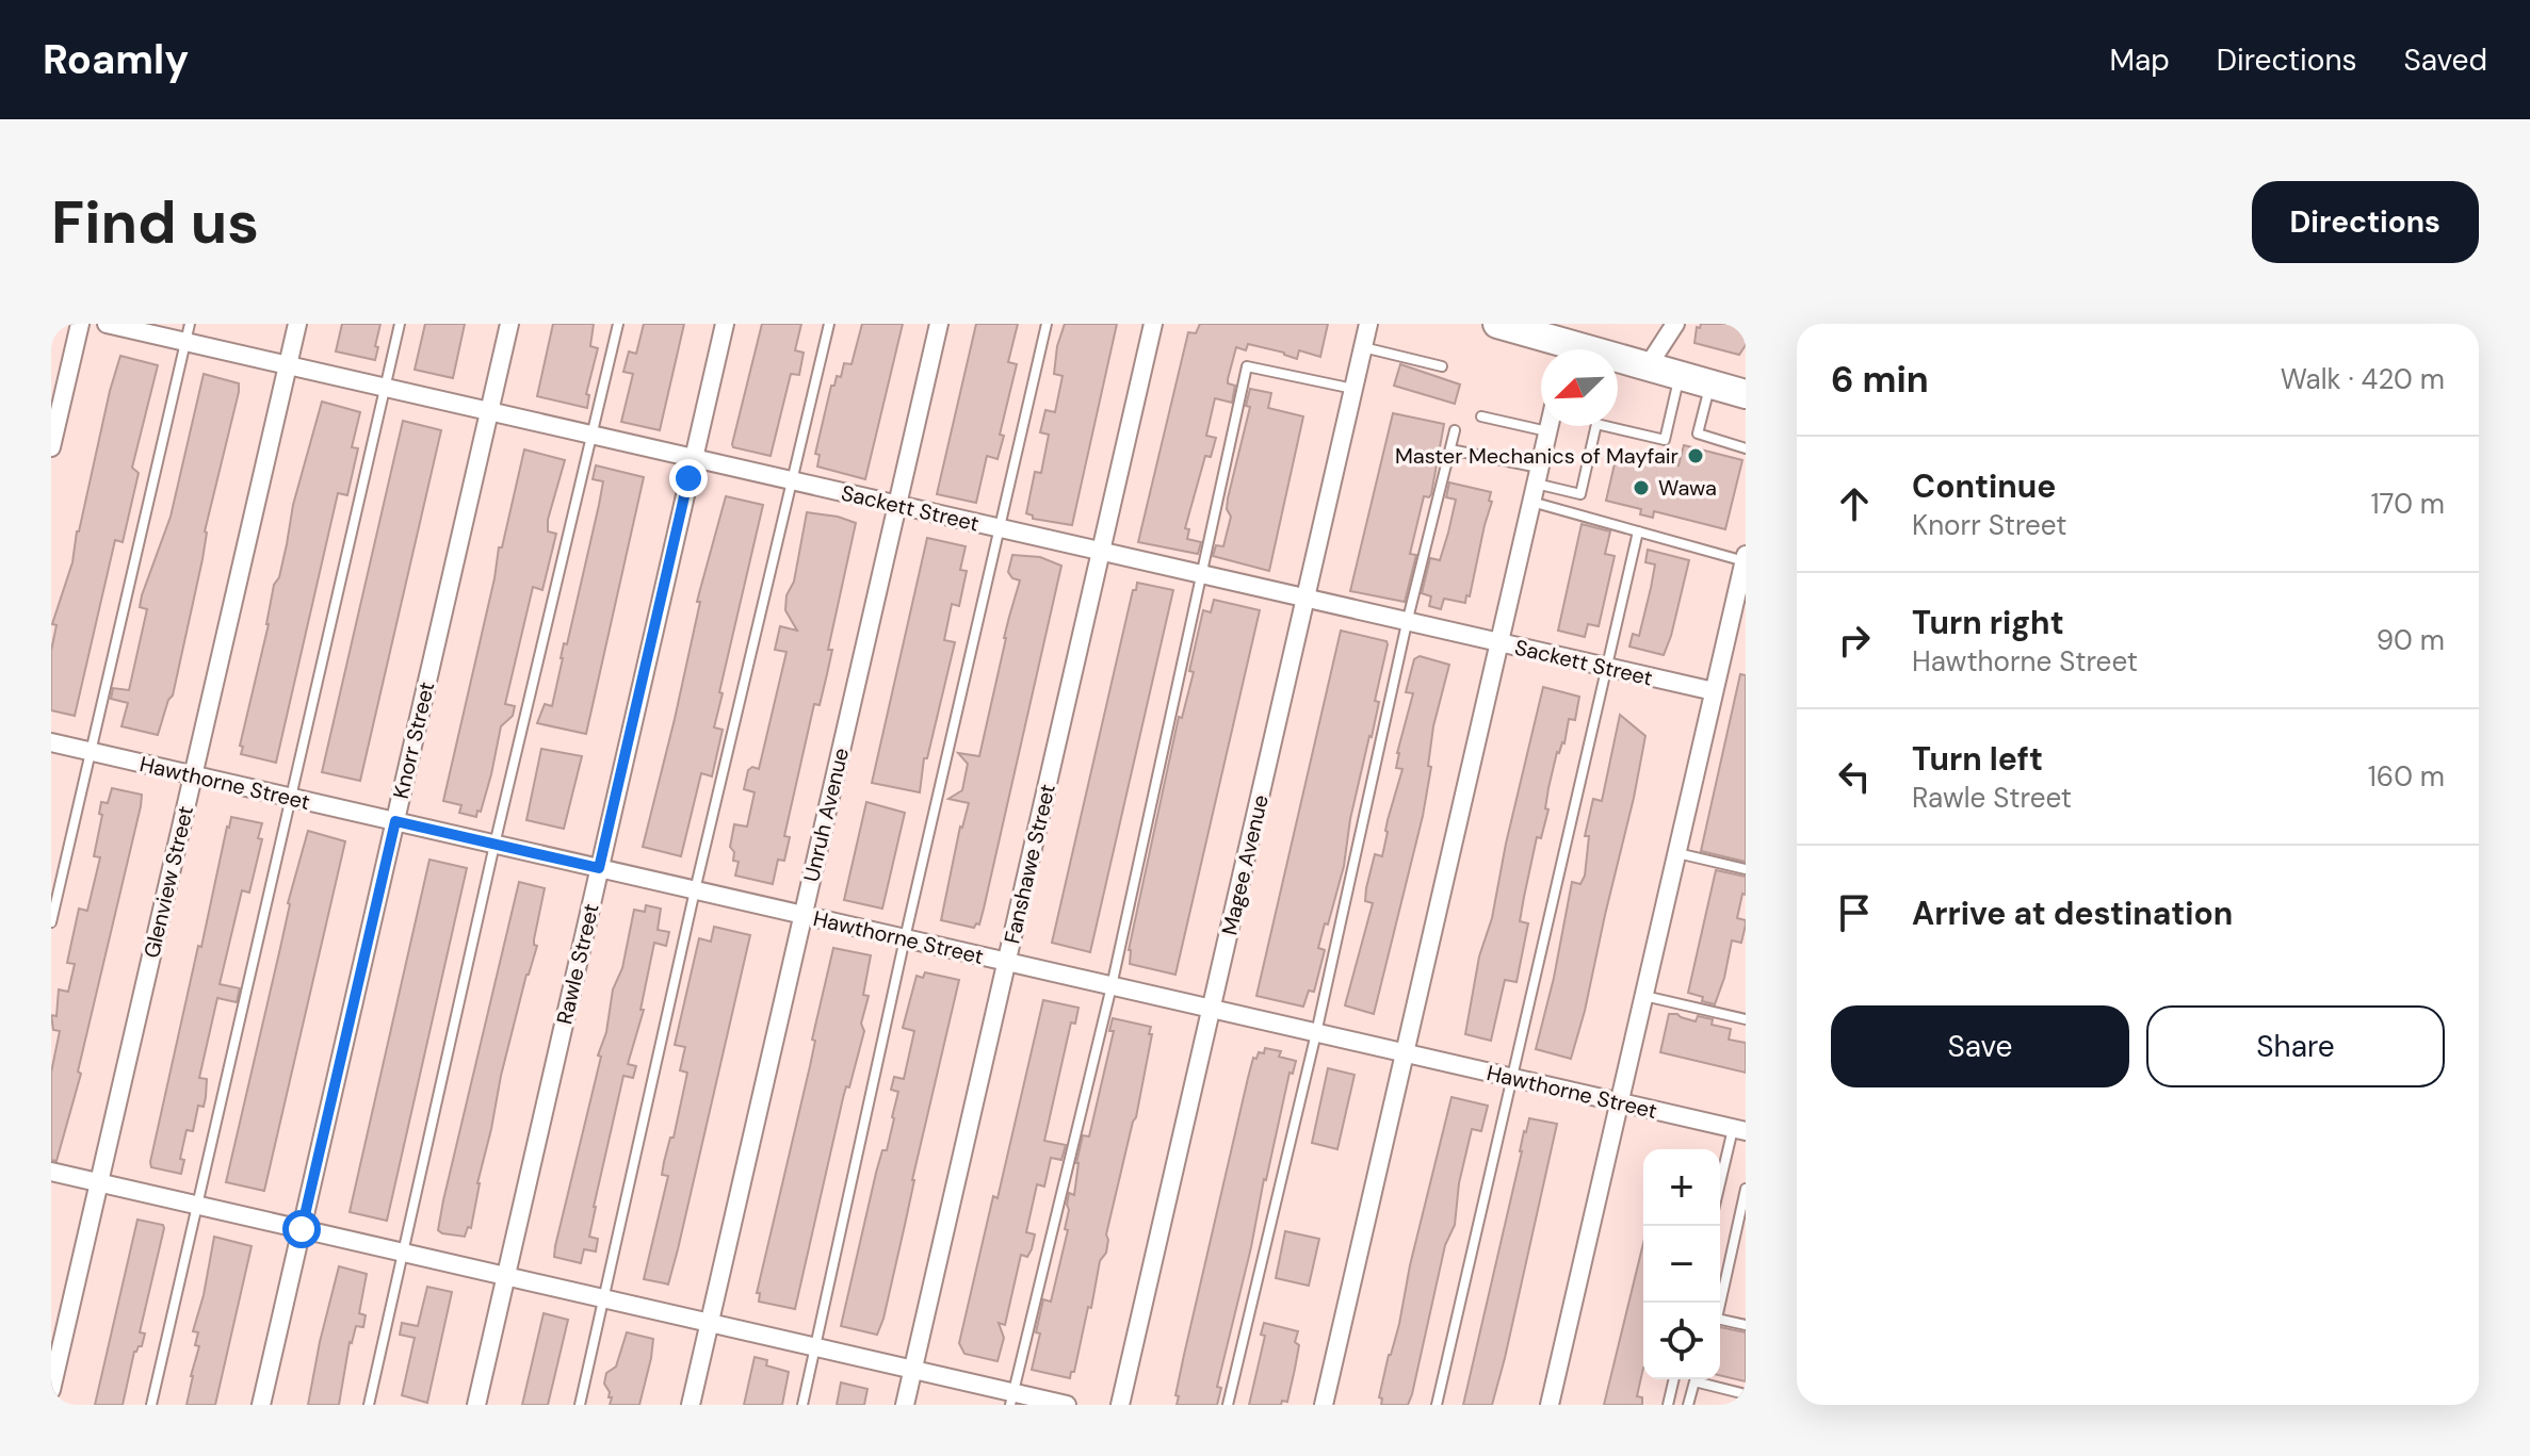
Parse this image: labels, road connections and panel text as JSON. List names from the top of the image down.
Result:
{
  "streets": {
    "street": [
      "Sackett Street",
      "Knorr Street",
      "Hawthorne Street",
      "Unruh Avenue",
      "Fanshawe Street",
      "Magee Avenue",
      "Glenview Street",
      "Rawle Street"
    ]
  },
  "crossings": [
    ["Sackett Street", "Knorr Street"],
    ["Sackett Street", "Unruh Avenue"],
    ["Sackett Street", "Fanshawe Street"],
    ["Sackett Street", "Magee Avenue"],
    ["Sackett Street", "Glenview Street"],
    ["Sackett Street", "Rawle Street"],
    ["Knorr Street", "Hawthorne Street"],
    ["Hawthorne Street", "Unruh Avenue"],
    ["Hawthorne Street", "Fanshawe Street"],
    ["Hawthorne Street", "Magee Avenue"],
    ["Hawthorne Street", "Glenview Street"],
    ["Hawthorne Street", "Rawle Street"]
  ],
  "places": ["Master Mechanics of Mayfair", "Wawa"],
  "north": "bottom left",
  "page": {
    "header": "Roamly",
    "nav": ["Map", "Directions", "Saved"],
    "buttons": [
      "Directions",
      ["Save", "Share"]
    ],
    "title": "Find us",
    "heading": ["6 min", "Walk · 420 m"],
    "list": [
      ["Continue", "Knorr Street", "170 m"],
      ["Turn right", "Hawthorne Street", "90 m"],
      ["Turn left", "Rawle Street", "160 m"],
      "Arrive at destination"
    ],
    "map_buttons": ["+", "−"]
  }
}
